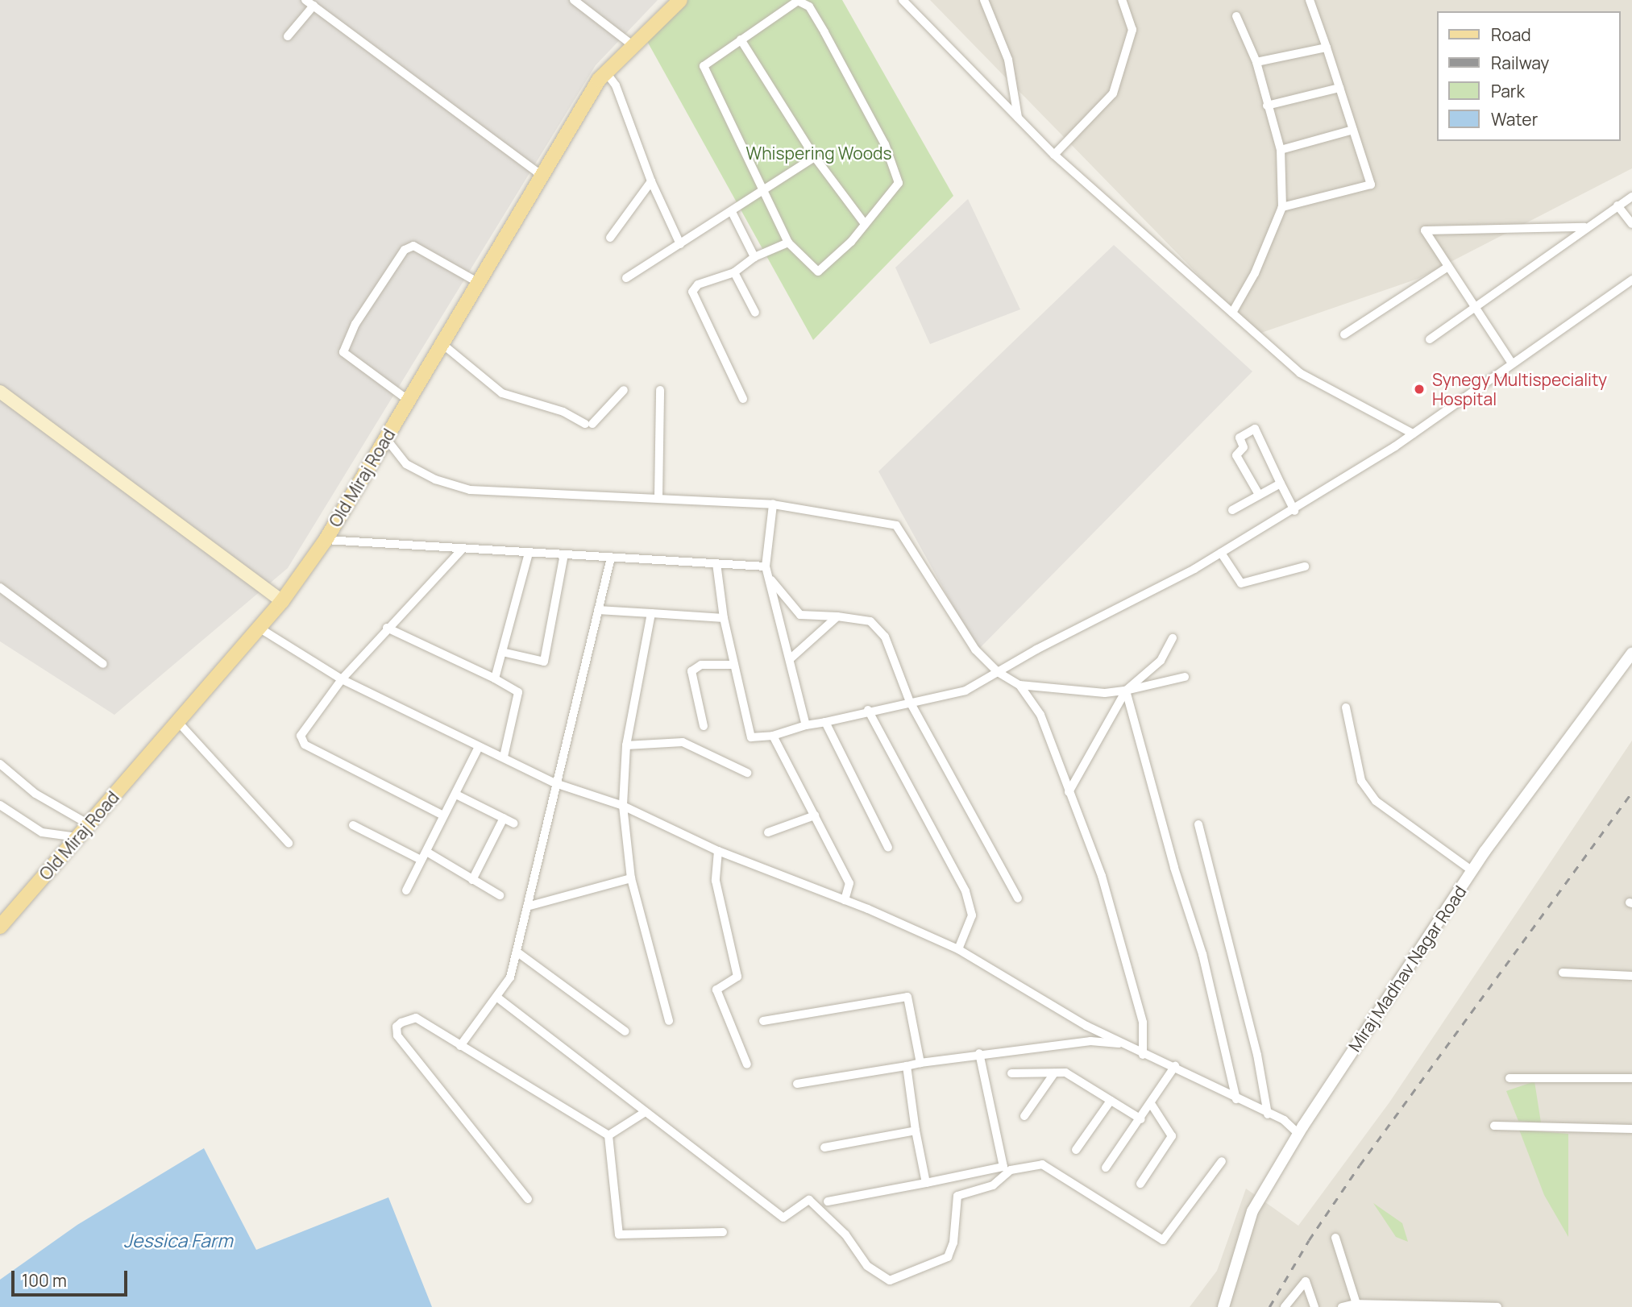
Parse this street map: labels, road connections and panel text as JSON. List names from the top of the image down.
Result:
{
  "streets": {
    "main road": ["Old Miraj Road"],
    "street": ["Miraj Madhav Nagar Road"]
  },
  "water": ["Jessica Farm"],
  "parks": ["Whispering Woods"],
  "places": ["Synegy Multispeciality Hospital"],
  "legend": [
    "Road",
    "Railway",
    "Park",
    "Water"
  ],
  "scale_bar": "100 m"
}
